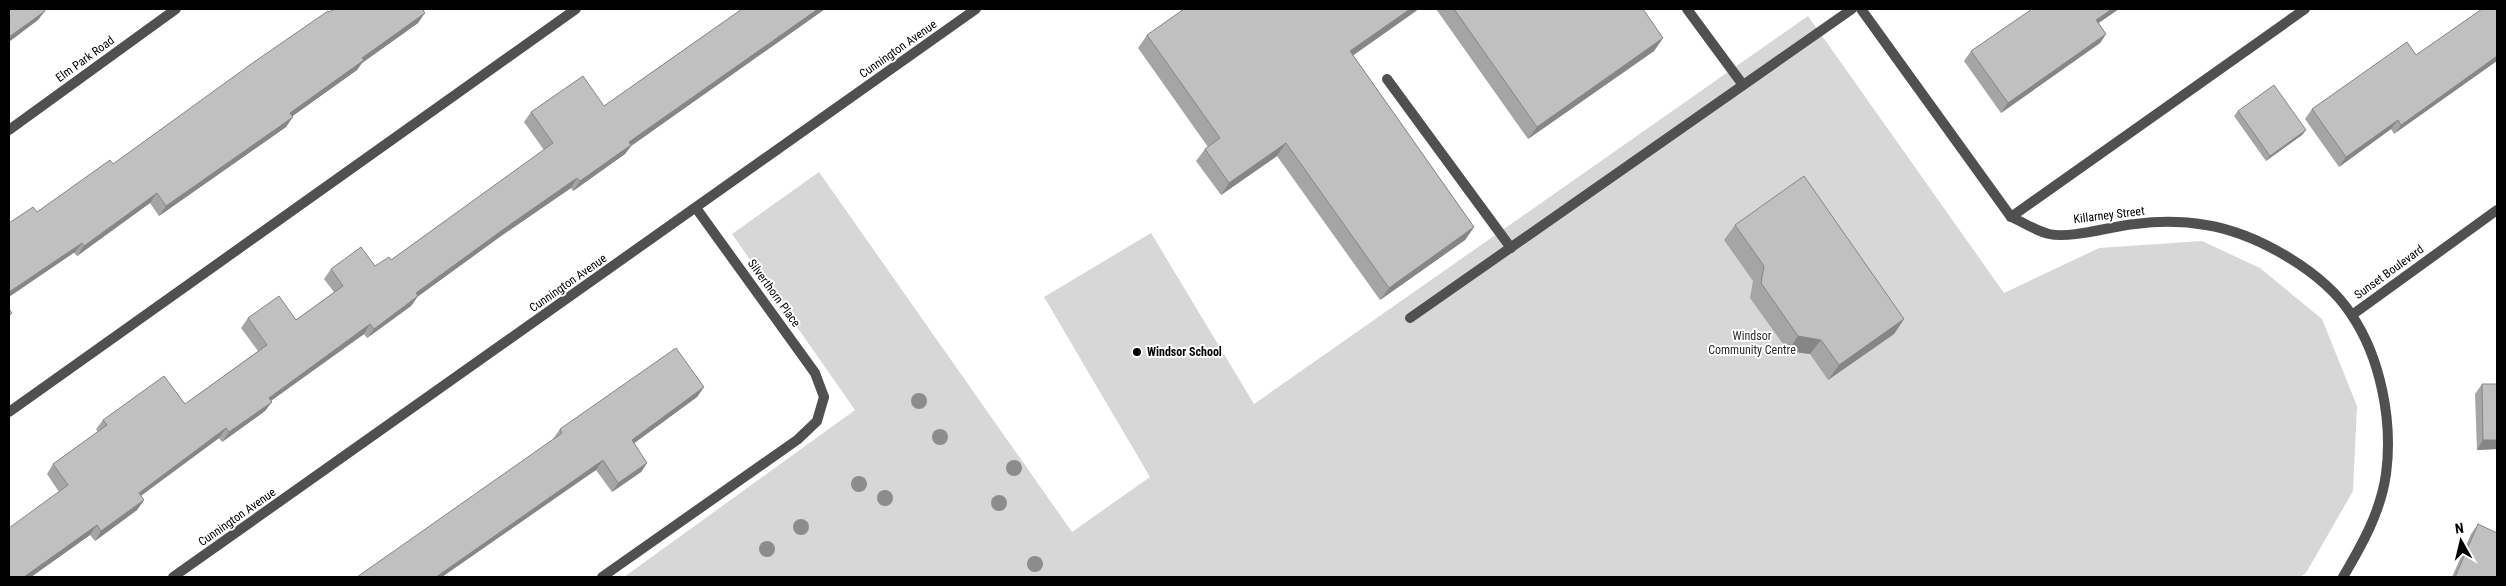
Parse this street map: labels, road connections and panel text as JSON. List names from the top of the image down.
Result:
{
  "streets": {
    "street": [
      "Cunnington Avenue",
      "Elm Park Road",
      "Killarney Street",
      "Sunset Boulevard",
      "Silverthorn Place"
    ]
  },
  "crossings": [
    ["Cunnington Avenue", "Silverthorn Place"],
    ["Killarney Street", "Sunset Boulevard"]
  ],
  "parks": ["Windsor Community Centre"],
  "places": ["Windsor School"],
  "north": "top"
}
